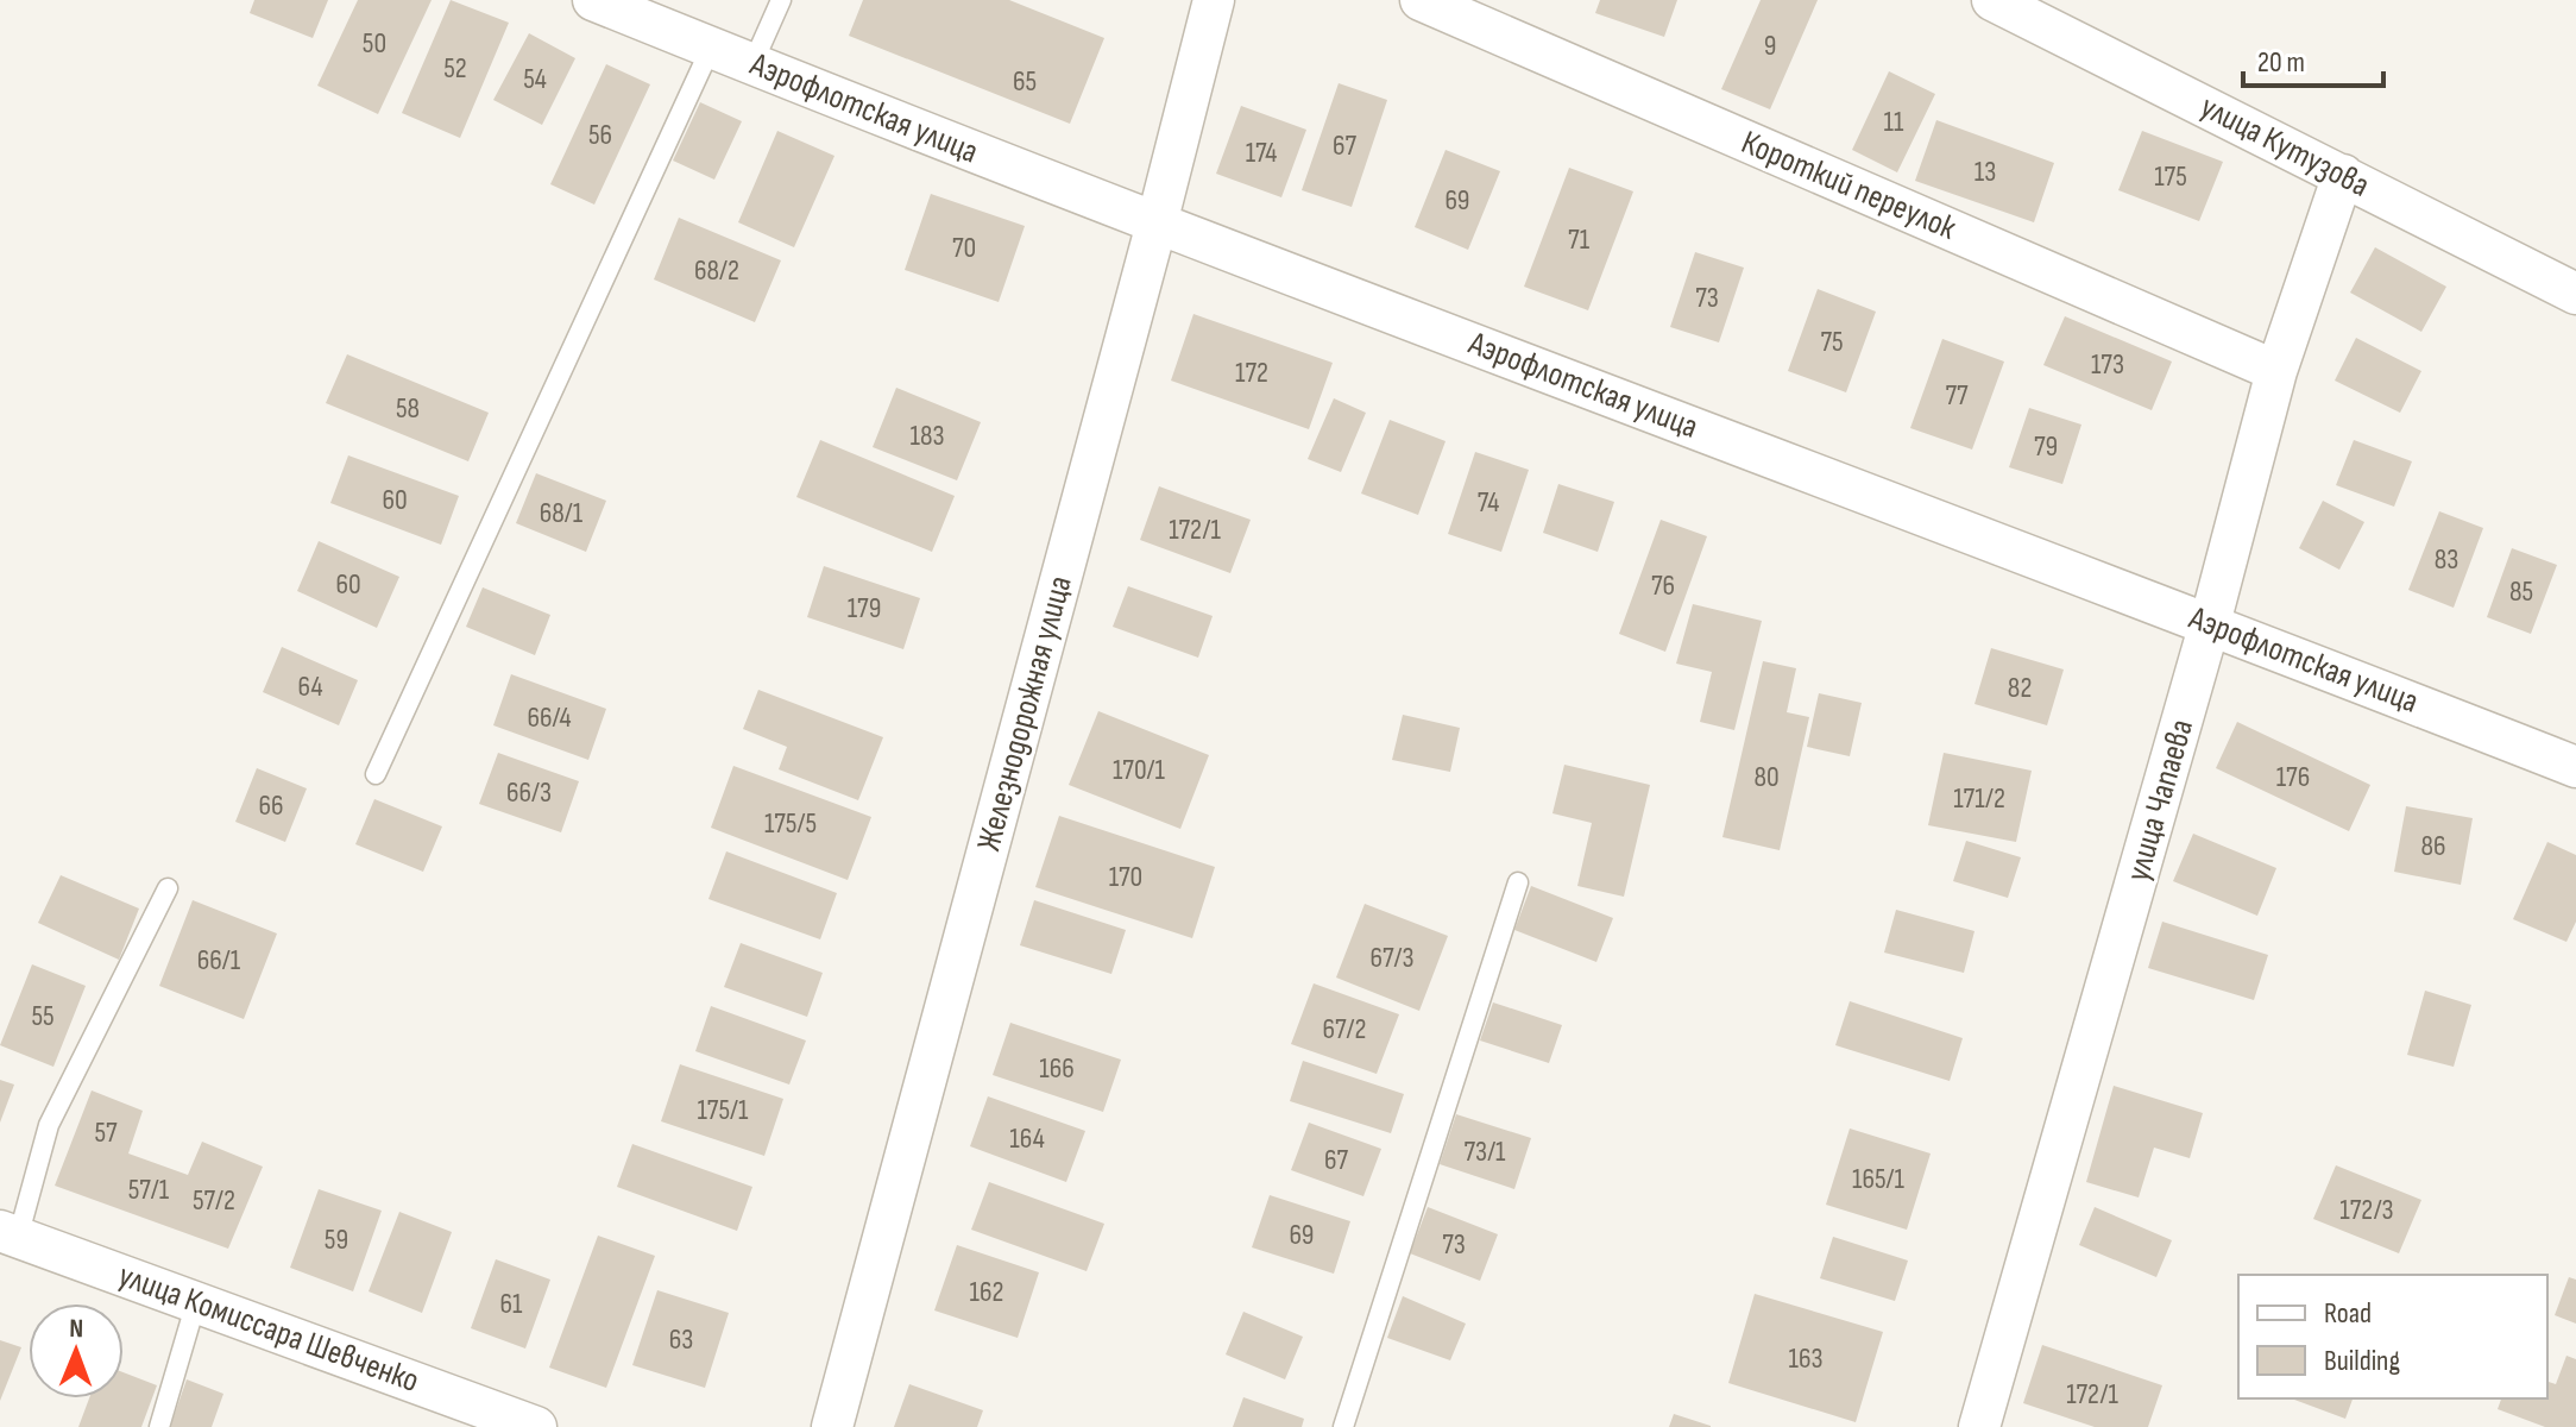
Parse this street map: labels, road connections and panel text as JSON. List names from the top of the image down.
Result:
{
  "streets": {
    "street": [
      "Аэрофлотская улица",
      "улица Кутузова",
      "Короткий переулок",
      "Железнодорожная улица",
      "улица Чапаева",
      "улица Комиссара Шевченко"
    ]
  },
  "crossings": [
    ["Аэрофлотская улица", "Железнодорожная улица"],
    ["Аэрофлотская улица", "улица Чапаева"],
    ["улица Кутузова", "улица Чапаева"],
    ["Короткий переулок", "улица Чапаева"]
  ],
  "house_numbers": [
    "50",
    "9",
    "52",
    "54",
    "65",
    "11",
    "56",
    "67",
    "174",
    "13",
    "175",
    "69",
    "71",
    "70",
    "68/2",
    "73",
    "75",
    "173",
    "172",
    "77",
    "58",
    "183",
    "79",
    "60",
    "74",
    "68/1",
    "172/1",
    "83",
    "60",
    "76",
    "85",
    "179",
    "64",
    "82",
    "66/4",
    "170/1",
    "80",
    "176",
    "66/3",
    "171/2",
    "66",
    "175/5",
    "86",
    "170",
    "67/3",
    "66/1",
    "55",
    "67/2",
    "166",
    "175/1",
    "57",
    "164",
    "73/1",
    "67",
    "165/1",
    "57/1",
    "57/2",
    "172/3",
    "69",
    "59",
    "73",
    "162",
    "61",
    "63",
    "163",
    "172/1"
  ],
  "legend": ["Road", "Building"],
  "scale_bar": "20 m",
  "north": "top"
}
